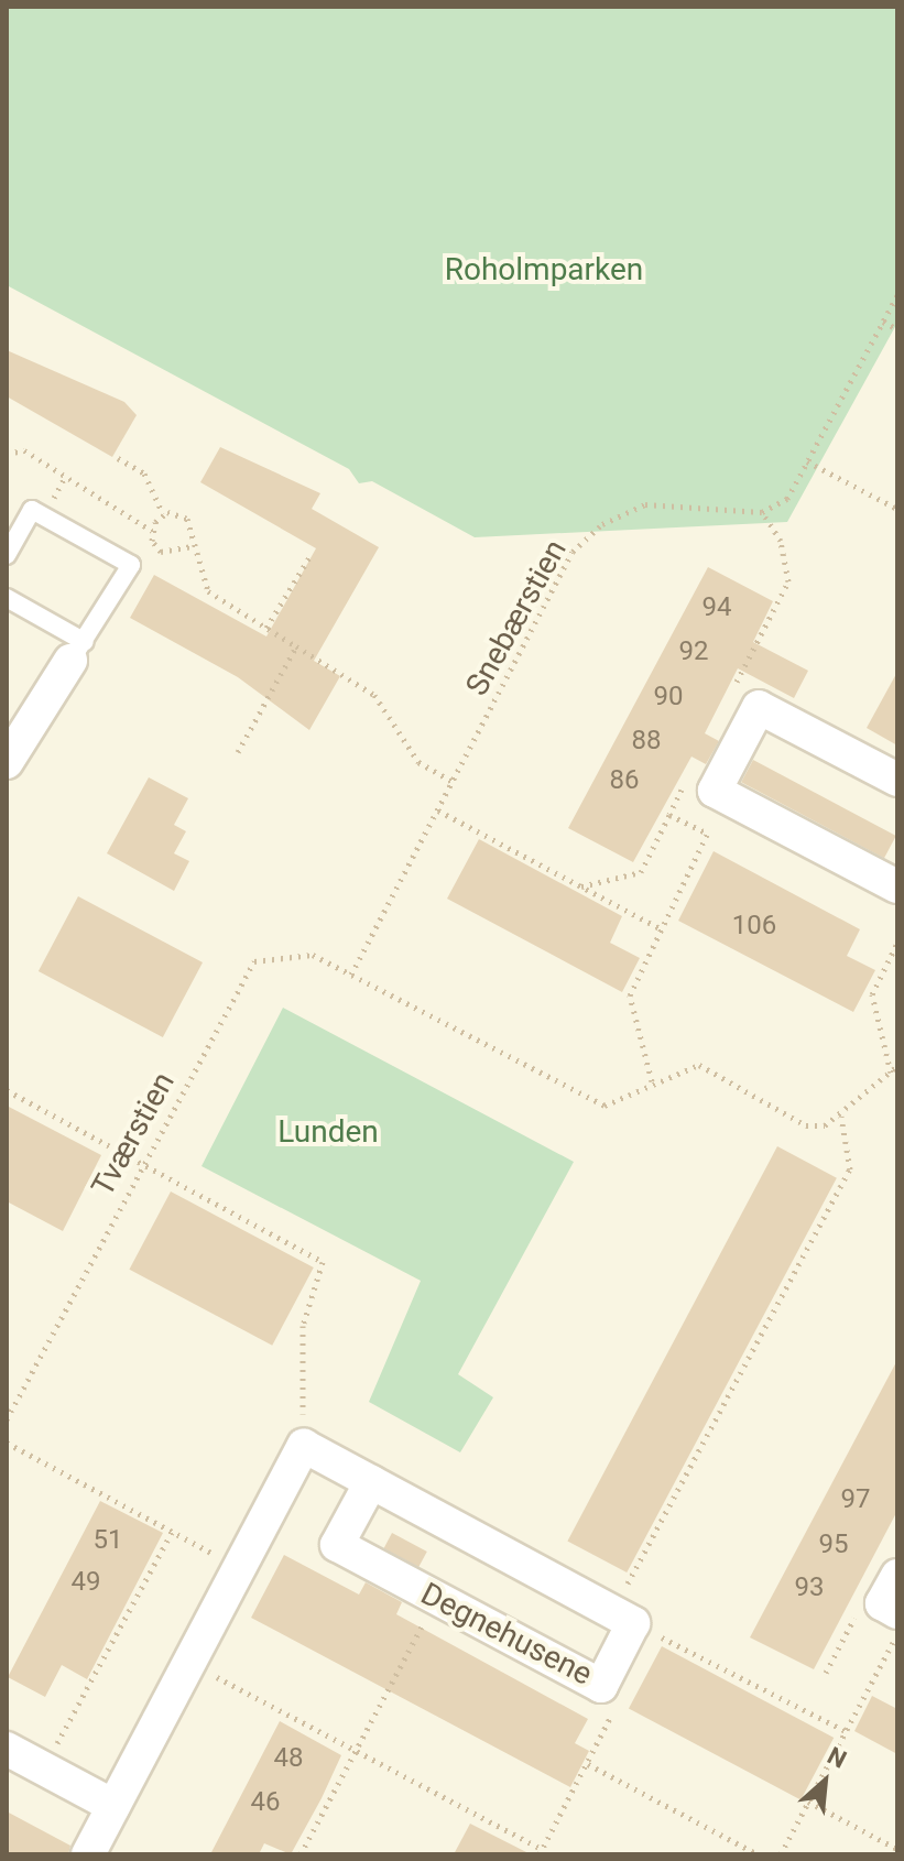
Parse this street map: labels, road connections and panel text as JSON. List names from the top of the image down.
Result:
{
  "streets": {
    "street": ["Degnehusene"],
    "path": ["Snebærstien", "Tværstien"]
  },
  "crossings": [
    ["Snebærstien", "Tværstien"]
  ],
  "parks": ["Roholmparken", "Lunden"],
  "house_numbers": [
    "94",
    "92",
    "90",
    "88",
    "86",
    "106",
    "97",
    "51",
    "95",
    "49",
    "93",
    "48",
    "46"
  ],
  "north": "top right"
}
